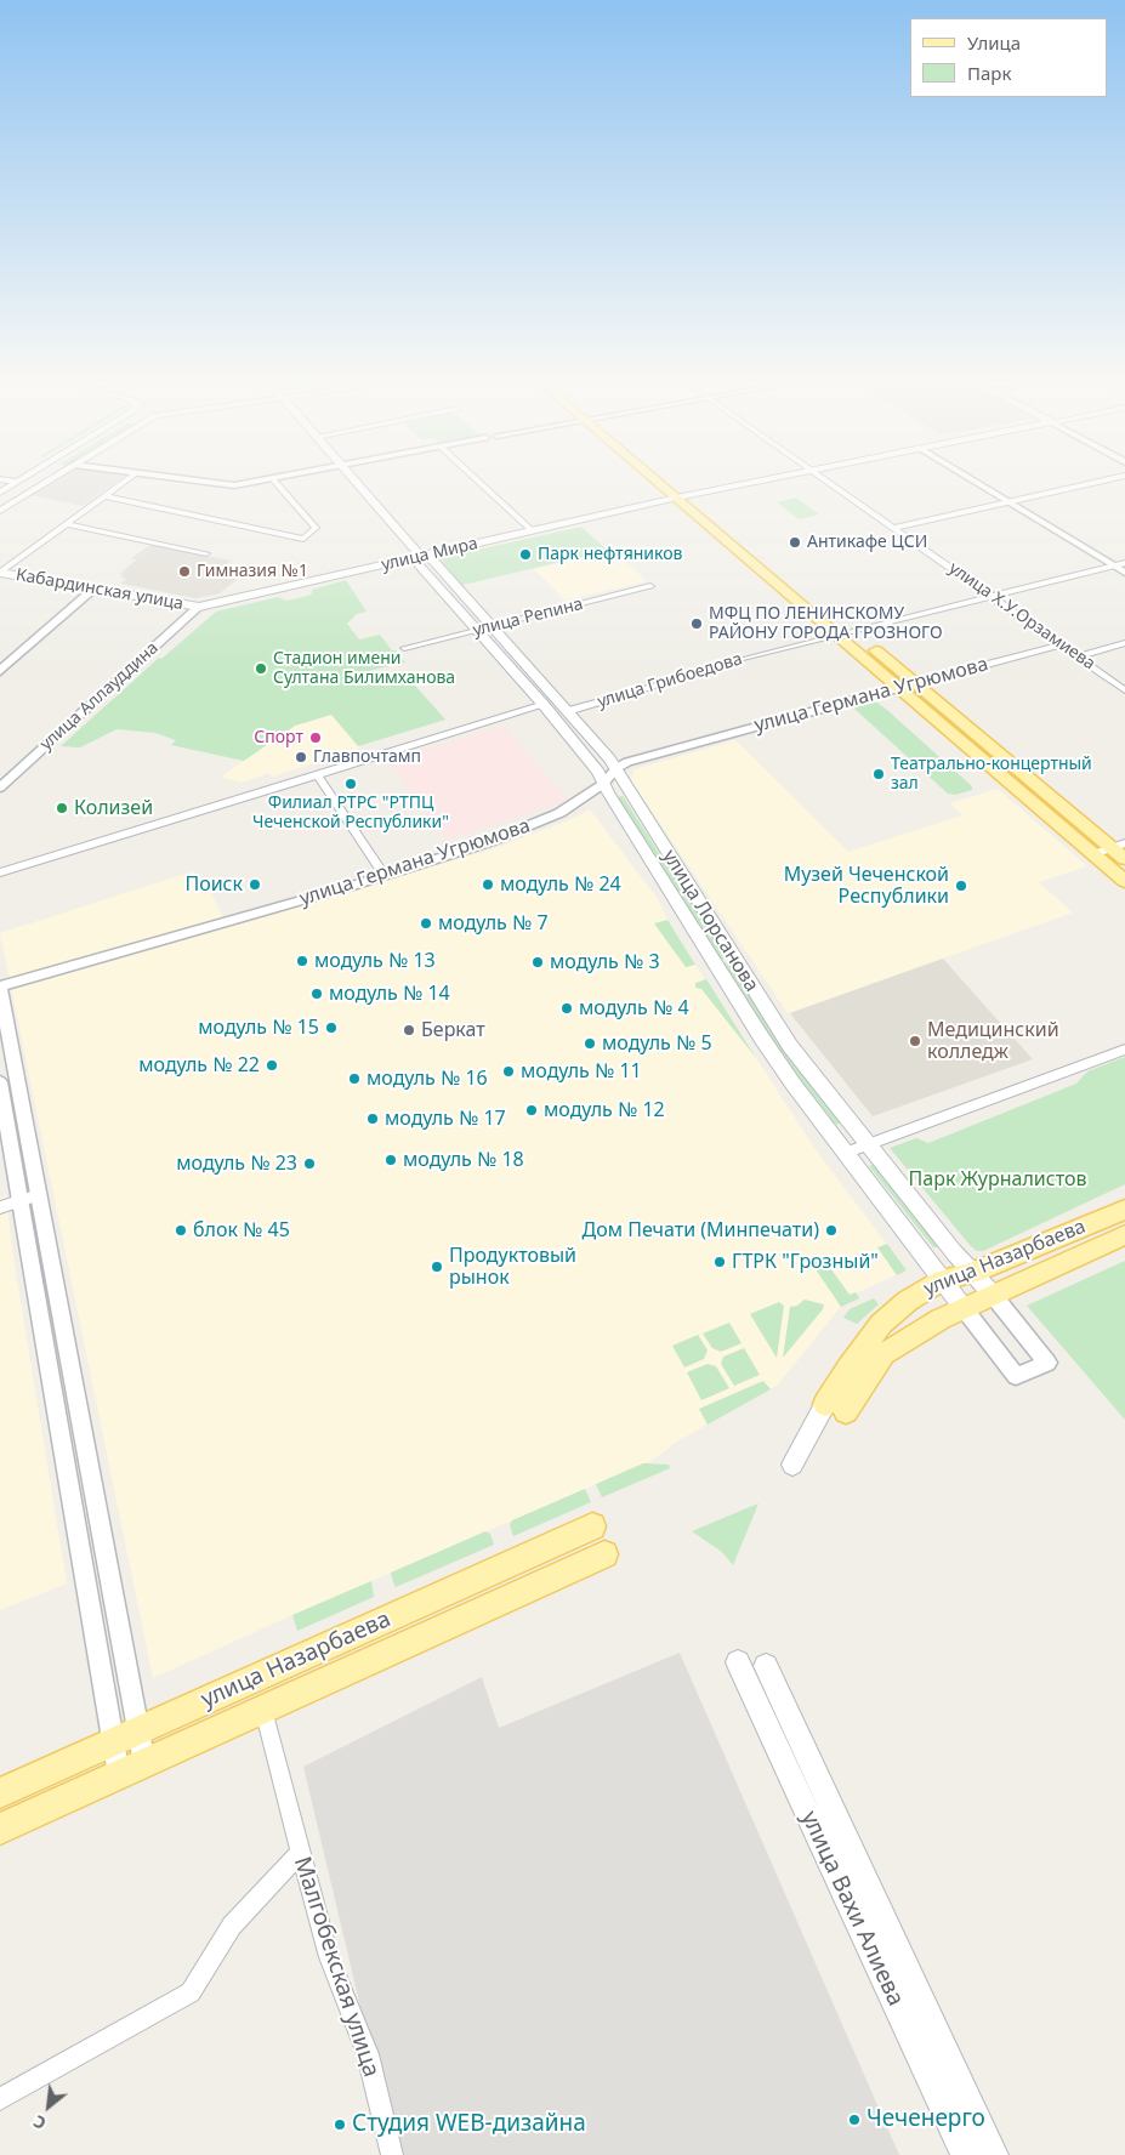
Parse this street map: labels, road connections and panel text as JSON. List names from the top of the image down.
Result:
{
  "streets": {
    "main road": [
      "улица Мира",
      "Кабардинская улица",
      "улица Лорсанова",
      "улица Назарбаева",
      "улица Вахи Алиева"
    ],
    "street": [
      "улица Х.У.Орзамиева",
      "улица Репина",
      "улица Грибоедова",
      "улица Германа Угрюмова",
      "улица Аллауддина",
      "Малгобекская улица"
    ]
  },
  "crossings": [
    ["улица Мира", "Кабардинская улица"],
    ["улица Мира", "улица Аллауддина"],
    ["улица Мира", "улица Лорсанова"],
    ["Кабардинская улица", "улица Аллауддина"],
    ["улица Х.У.Орзамиева", "улица Грибоедова"],
    ["улица Х.У.Орзамиева", "улица Германа Угрюмова"],
    ["улица Репина", "улица Лорсанова"],
    ["улица Грибоедова", "улица Лорсанова"],
    ["улица Германа Угрюмова", "улица Лорсанова"],
    ["улица Лорсанова", "улица Назарбаева"],
    ["улица Назарбаева", "Малгобекская улица"]
  ],
  "parks": ["Парк Журналистов"],
  "places": [
    "Антикафе ЦСИ",
    "Парк нефтяников",
    "Гимназия №1",
    "МФЦ ПО ЛЕНИНСКОМУ РАЙОНУ ГОРОДА ГРОЗНОГО",
    "Стадион имени Султана Билимханова",
    "Спорт",
    "Главпочтамп",
    "Театрально-концертный зал",
    "Филиал РТРС \"РТПЦ Чеченской Республики\"",
    "Колизей",
    "Поиск",
    "модуль № 24",
    "Музей Чеченской Республики",
    "модуль № 7",
    "модуль № 13",
    "модуль № 3",
    "модуль № 14",
    "модуль № 4",
    "модуль № 15",
    "Беркат",
    "Медицинский колледж",
    "модуль № 5",
    "модуль № 22",
    "модуль № 11",
    "модуль № 16",
    "модуль № 12",
    "модуль № 17",
    "модуль № 18",
    "модуль № 23",
    "блок № 45",
    "Дом Печати (Минпечати)",
    "ГТРК \"Грозный\"",
    "Продуктовый рынок",
    "Чеченерго",
    "Студия WEB-дизайна"
  ],
  "legend": ["Улица", "Парк"],
  "north": "bottom left"
}
